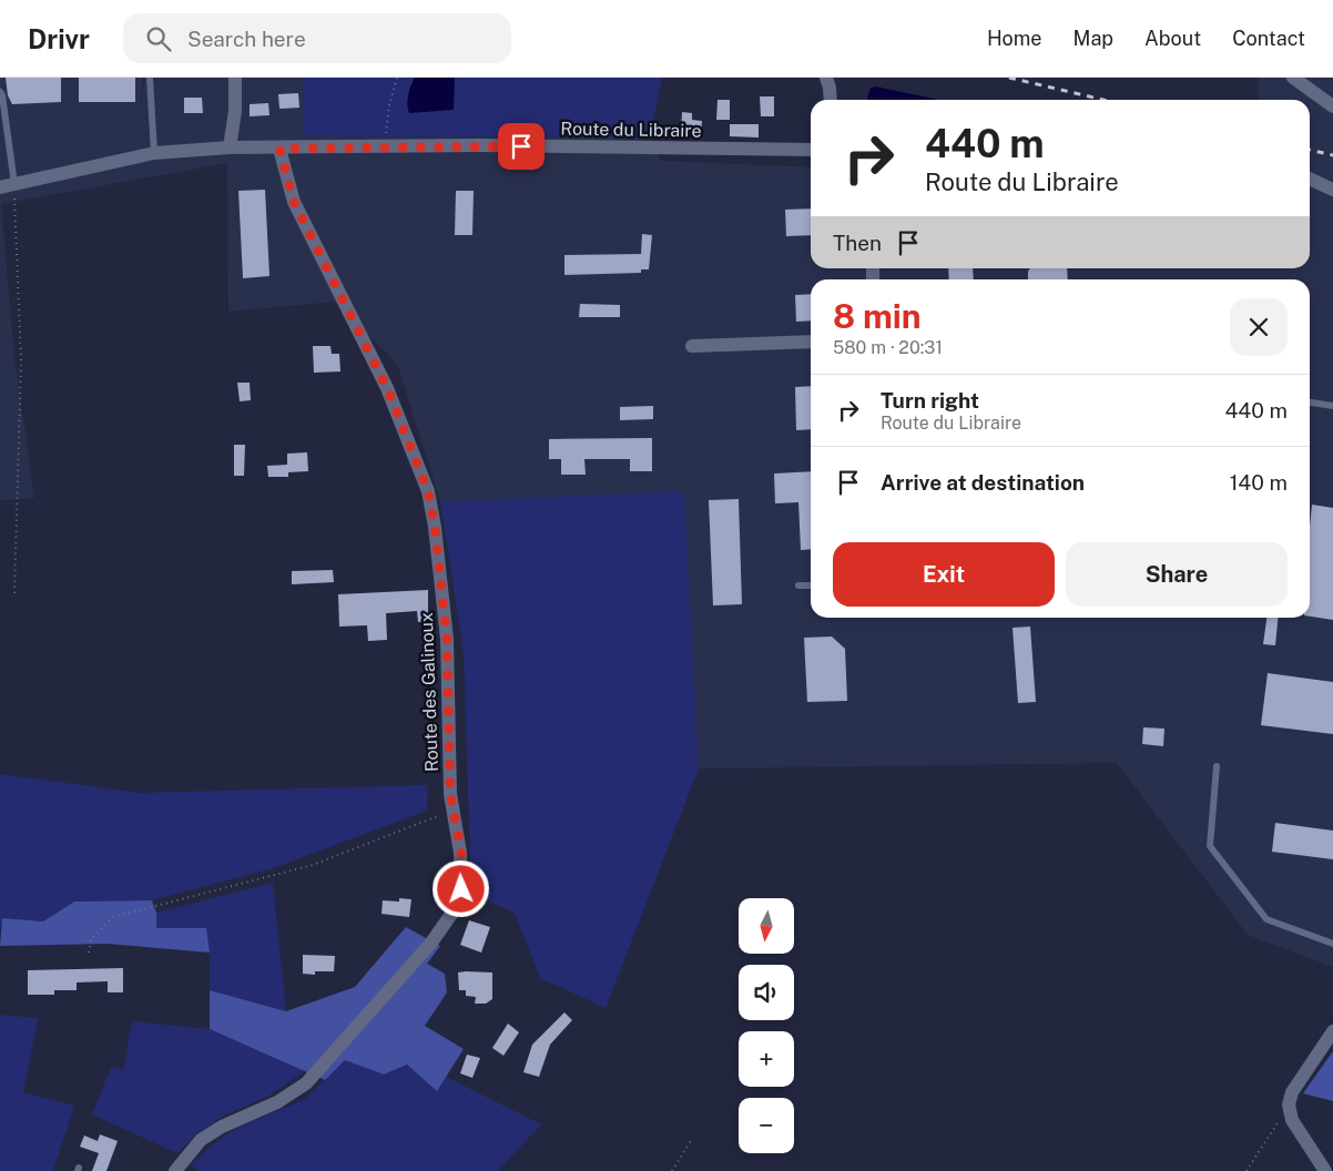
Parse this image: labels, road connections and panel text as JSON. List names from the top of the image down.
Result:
{
  "streets": {
    "street": ["Route du Libraire", "Route des Galinoux"]
  },
  "crossings": [
    ["Route du Libraire", "Route des Galinoux"]
  ],
  "north": "bottom",
  "page": {
    "header": "Drivr",
    "search": "Search here",
    "nav": [
      "Home",
      "Map",
      "About",
      "Contact"
    ],
    "turn": ["440 m", "Route du Libraire"],
    "then": "Then",
    "heading": ["8 min", "580 m · 20:31"],
    "list": [
      {
        "name": "Turn right",
        "note": "Route du Libraire",
        "value": "440 m"
      },
      {
        "name": "Arrive at destination",
        "value": "140 m"
      }
    ],
    "buttons": ["Exit", "Share"],
    "map_buttons": ["+", "−"]
  }
}
